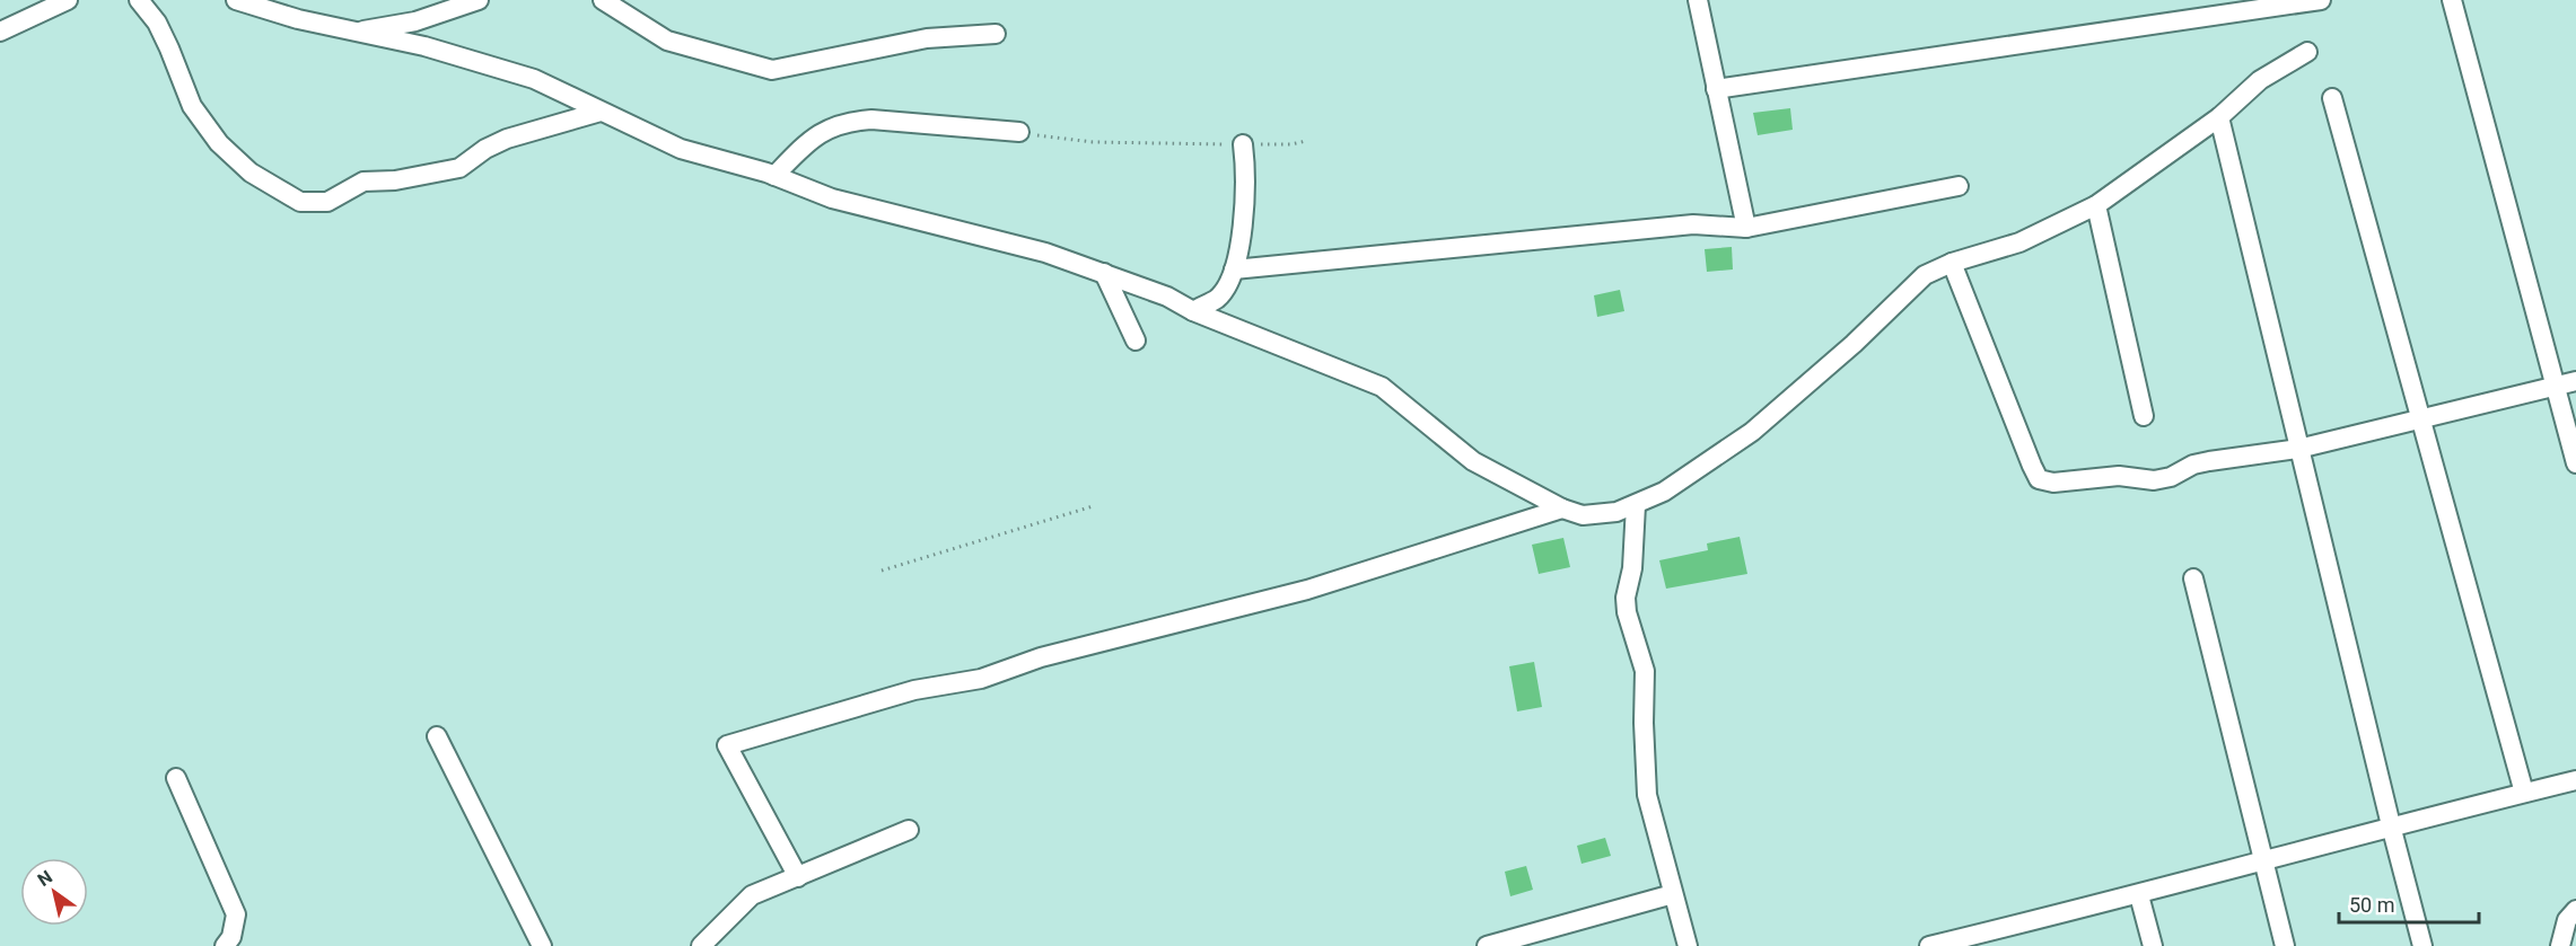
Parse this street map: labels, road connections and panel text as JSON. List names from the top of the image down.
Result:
{
  "scale_bar": "50 m",
  "north": "top left"
}
